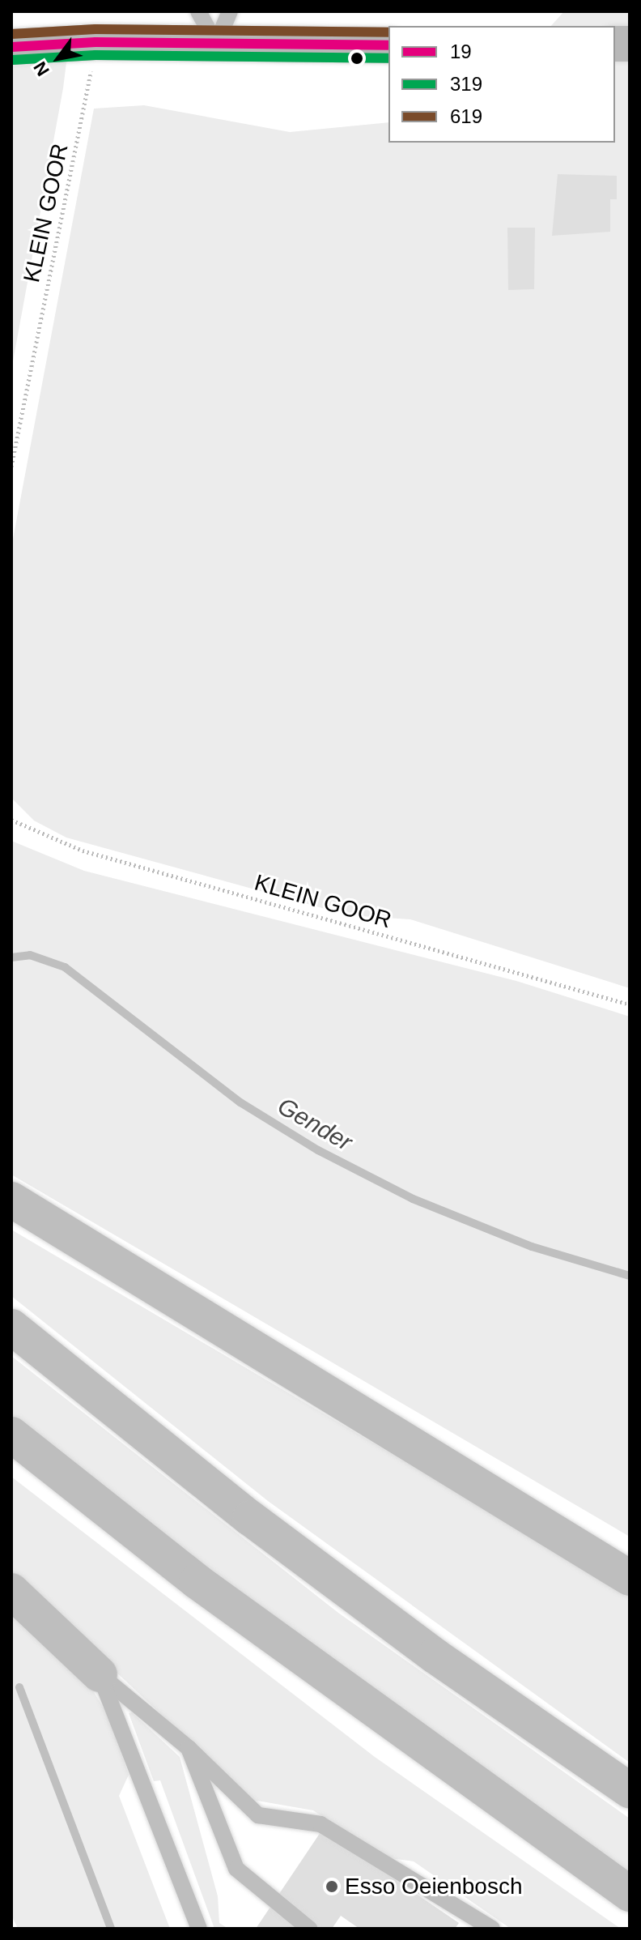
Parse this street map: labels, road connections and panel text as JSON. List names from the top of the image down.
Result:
{
  "streets": {
    "path": ["KLEIN GOOR"]
  },
  "water": ["Gender"],
  "places": ["Esso Oeienbosch"],
  "lines": ["transit line 619", "transit line 19", "transit line 319"],
  "legend": ["19", "319", "619"],
  "north": "bottom left"
}
